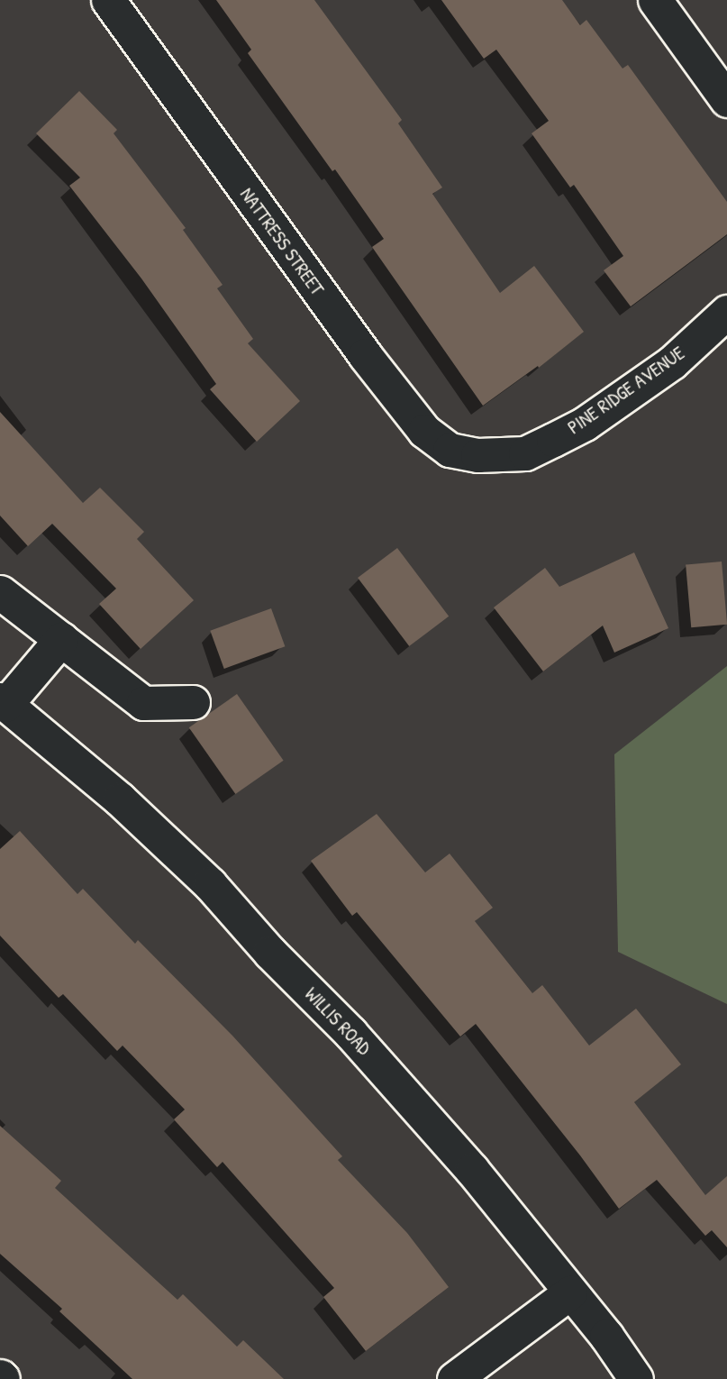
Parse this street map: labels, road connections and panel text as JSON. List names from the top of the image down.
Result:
{
  "streets": {
    "street": ["NATTRESS STREET", "PINE RIDGE AVENUE", "WILLIS ROAD"]
  },
  "crossings": [
    ["NATTRESS STREET", "PINE RIDGE AVENUE"]
  ]
}
